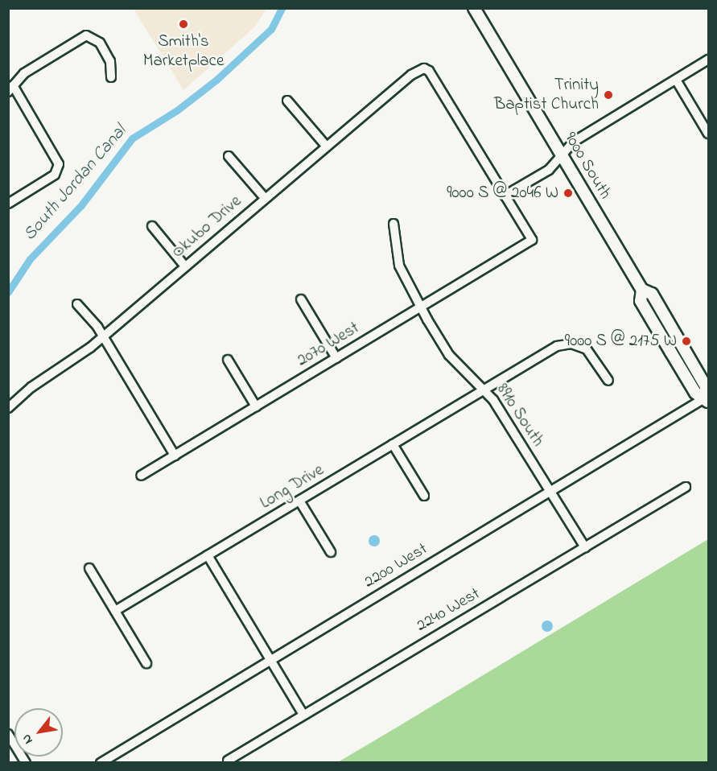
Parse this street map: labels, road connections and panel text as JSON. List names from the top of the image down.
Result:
{
  "streets": {
    "main road": ["9000 South"],
    "street": [
      "Okubo Drive",
      "2070 West",
      "8910 South",
      "Long Drive",
      "2200 West",
      "2240 West"
    ]
  },
  "crossings": [
    ["9000 South", "2200 West"],
    ["Okubo Drive", "2070 West"],
    ["2070 West", "8910 South"],
    ["8910 South", "Long Drive"],
    ["8910 South", "2200 West"],
    ["8910 South", "2240 West"]
  ],
  "water": ["South Jordan Canal"],
  "places": [
    "Smith's Marketplace",
    "Trinity Baptist Church",
    "9000 S @ 2046 W",
    "9000 S @ 2175 W"
  ],
  "north": "bottom left"
}
